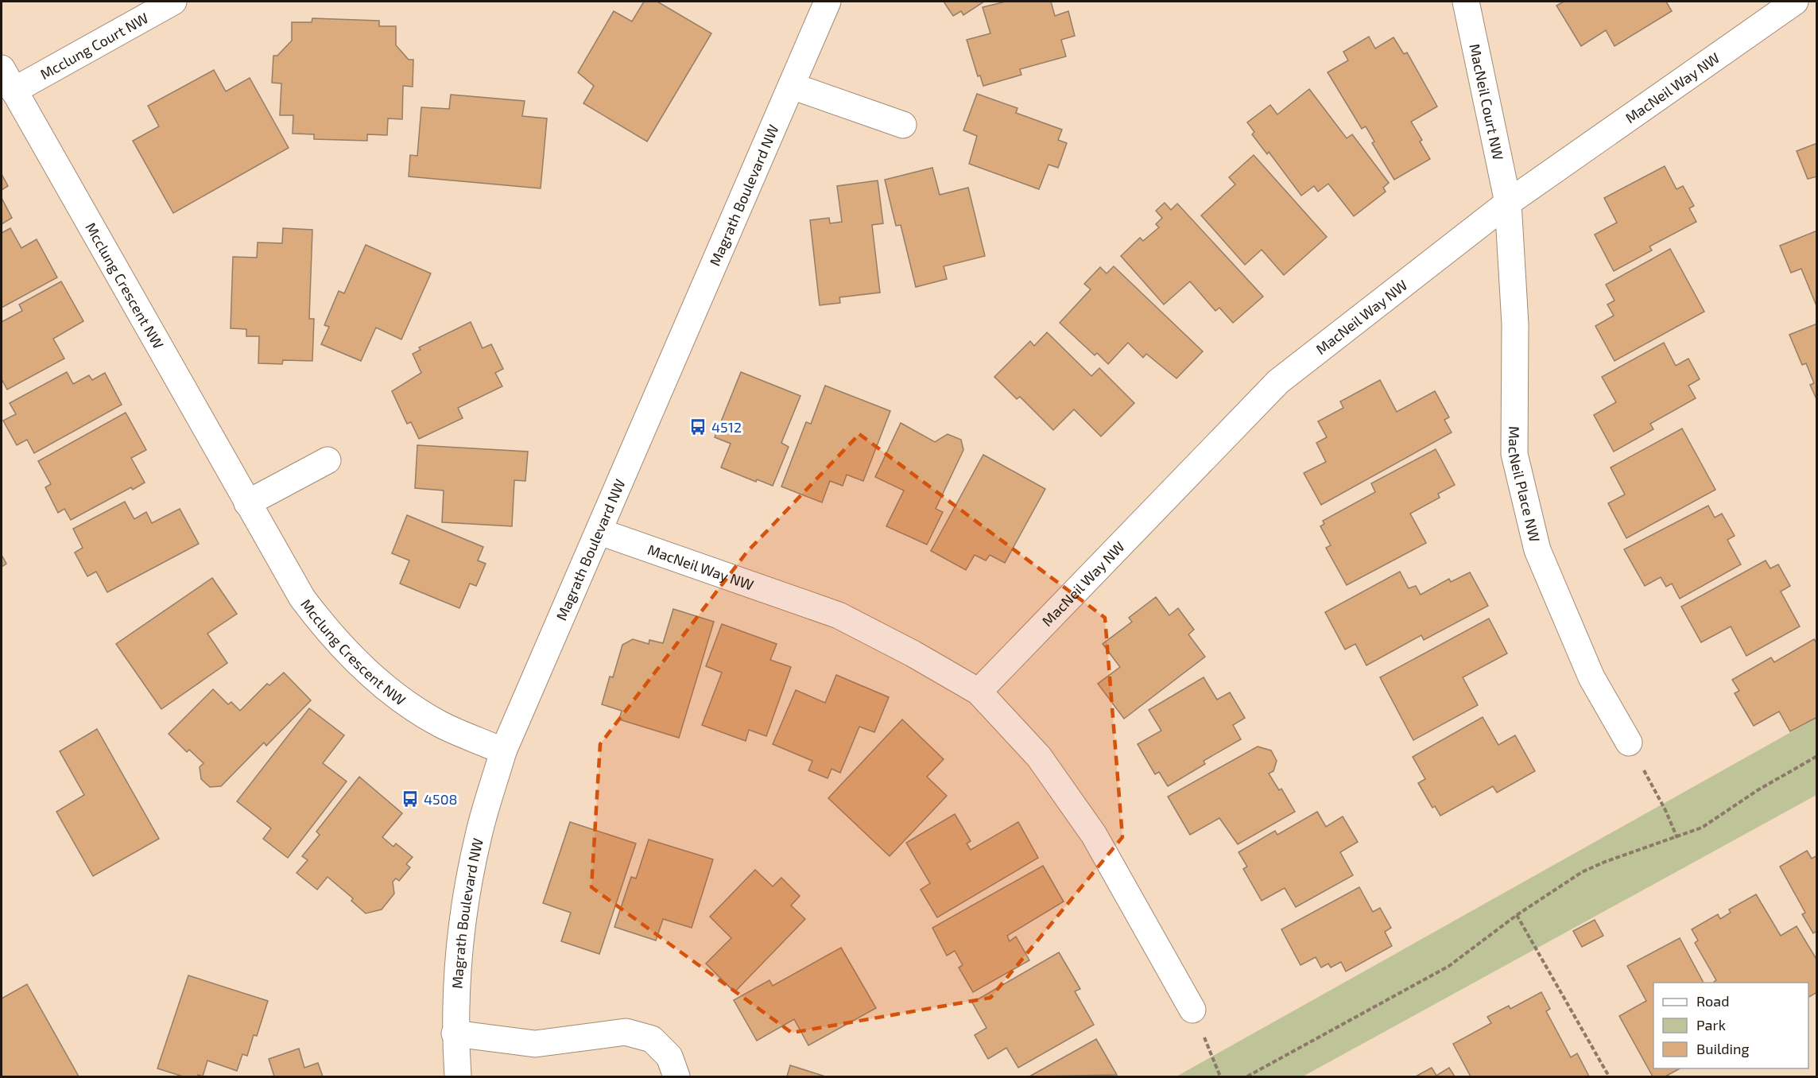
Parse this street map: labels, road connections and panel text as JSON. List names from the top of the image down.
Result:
{
  "streets": {
    "street": [
      "Mcclung Court NW",
      "MacNeil Way NW",
      "MacNeil Court NW",
      "Magrath Boulevard NW",
      "Mcclung Crescent NW",
      "MacNeil Place NW"
    ]
  },
  "crossings": [
    ["Mcclung Court NW", "Mcclung Crescent NW"],
    ["MacNeil Way NW", "MacNeil Court NW"],
    ["MacNeil Way NW", "Magrath Boulevard NW"],
    ["MacNeil Way NW", "MacNeil Place NW"],
    ["MacNeil Court NW", "MacNeil Place NW"],
    ["Magrath Boulevard NW", "Mcclung Crescent NW"]
  ],
  "places": {
    "bus stop": ["4512", "4508"]
  },
  "legend": ["Road", "Park", "Building"]
}
